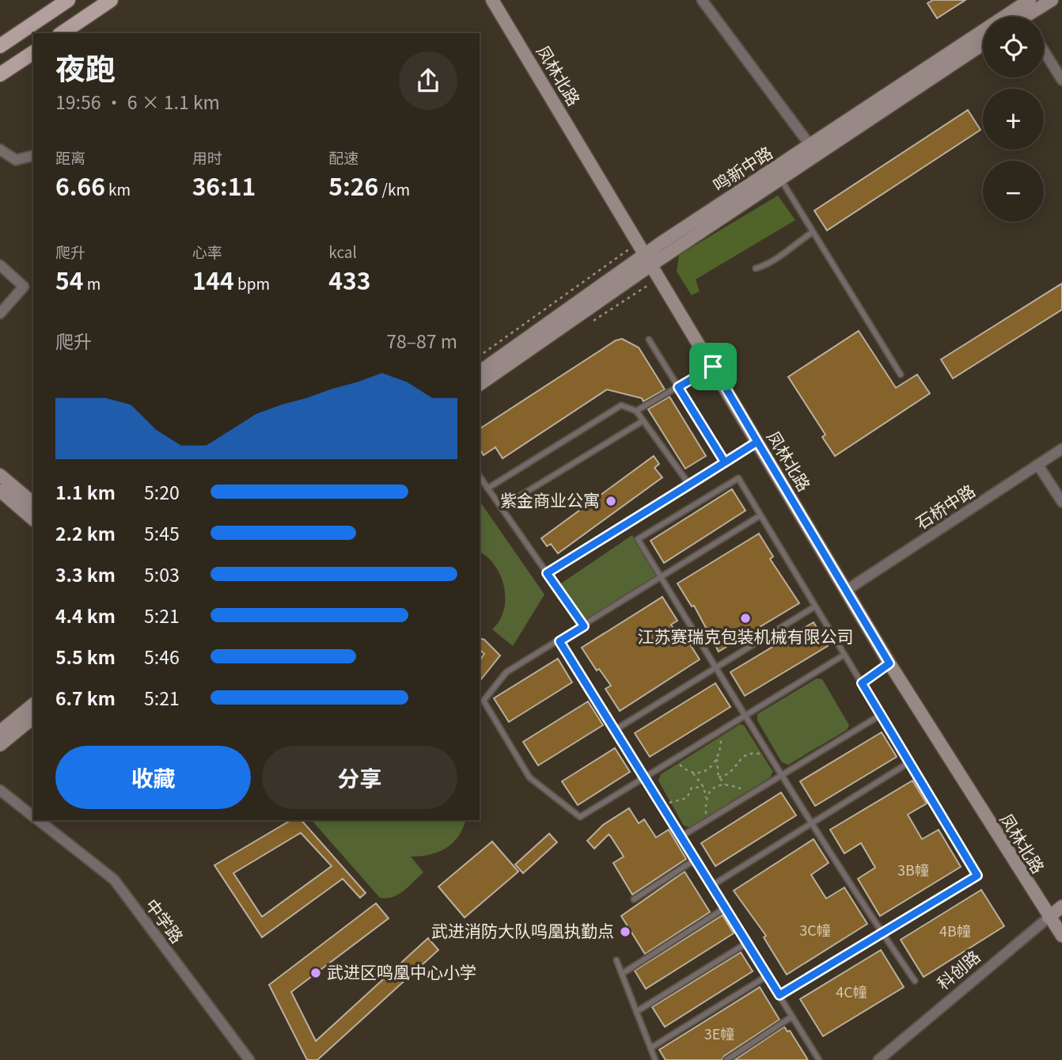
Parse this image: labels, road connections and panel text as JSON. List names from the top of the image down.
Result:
{
  "streets": {
    "main road": ["凤林北路", "鸣新中路", "科创路"],
    "street": ["石桥中路", "中学路"]
  },
  "crossings": [
    ["凤林北路", "鸣新中路"],
    ["凤林北路", "石桥中路"],
    ["凤林北路", "科创路"]
  ],
  "places": [
    "紫金商业公寓",
    "江苏赛瑞克包装机械有限公司",
    "武进消防大队呜凰执勤点",
    "武进区鸣凰中心小学"
  ],
  "house_numbers": [
    "3B幢",
    "3C幢",
    "4B幢",
    "4C幢",
    "3E幢"
  ],
  "page": {
    "map_buttons": ["+", "−"],
    "heading": ["夜跑", "19:56 · 6 × 1.1 km"],
    "stats": [
      ["距离", "6.66 km"],
      ["用时", "36:11"],
      ["配速", "5:26 /km"],
      ["爬升", "54 m"],
      ["心率", "144 bpm"],
      ["kcal", "433"]
    ],
    "chart": ["爬升", "78–87 m"],
    "list": [
      {
        "name": "1.1 km",
        "note": "5:20"
      },
      {
        "name": "2.2 km",
        "note": "5:45"
      },
      {
        "name": "3.3 km",
        "note": "5:03"
      },
      {
        "name": "4.4 km",
        "note": "5:21"
      },
      {
        "name": "5.5 km",
        "note": "5:46"
      },
      {
        "name": "6.7 km",
        "note": "5:21"
      }
    ],
    "buttons": ["收藏", "分享"]
  }
}
